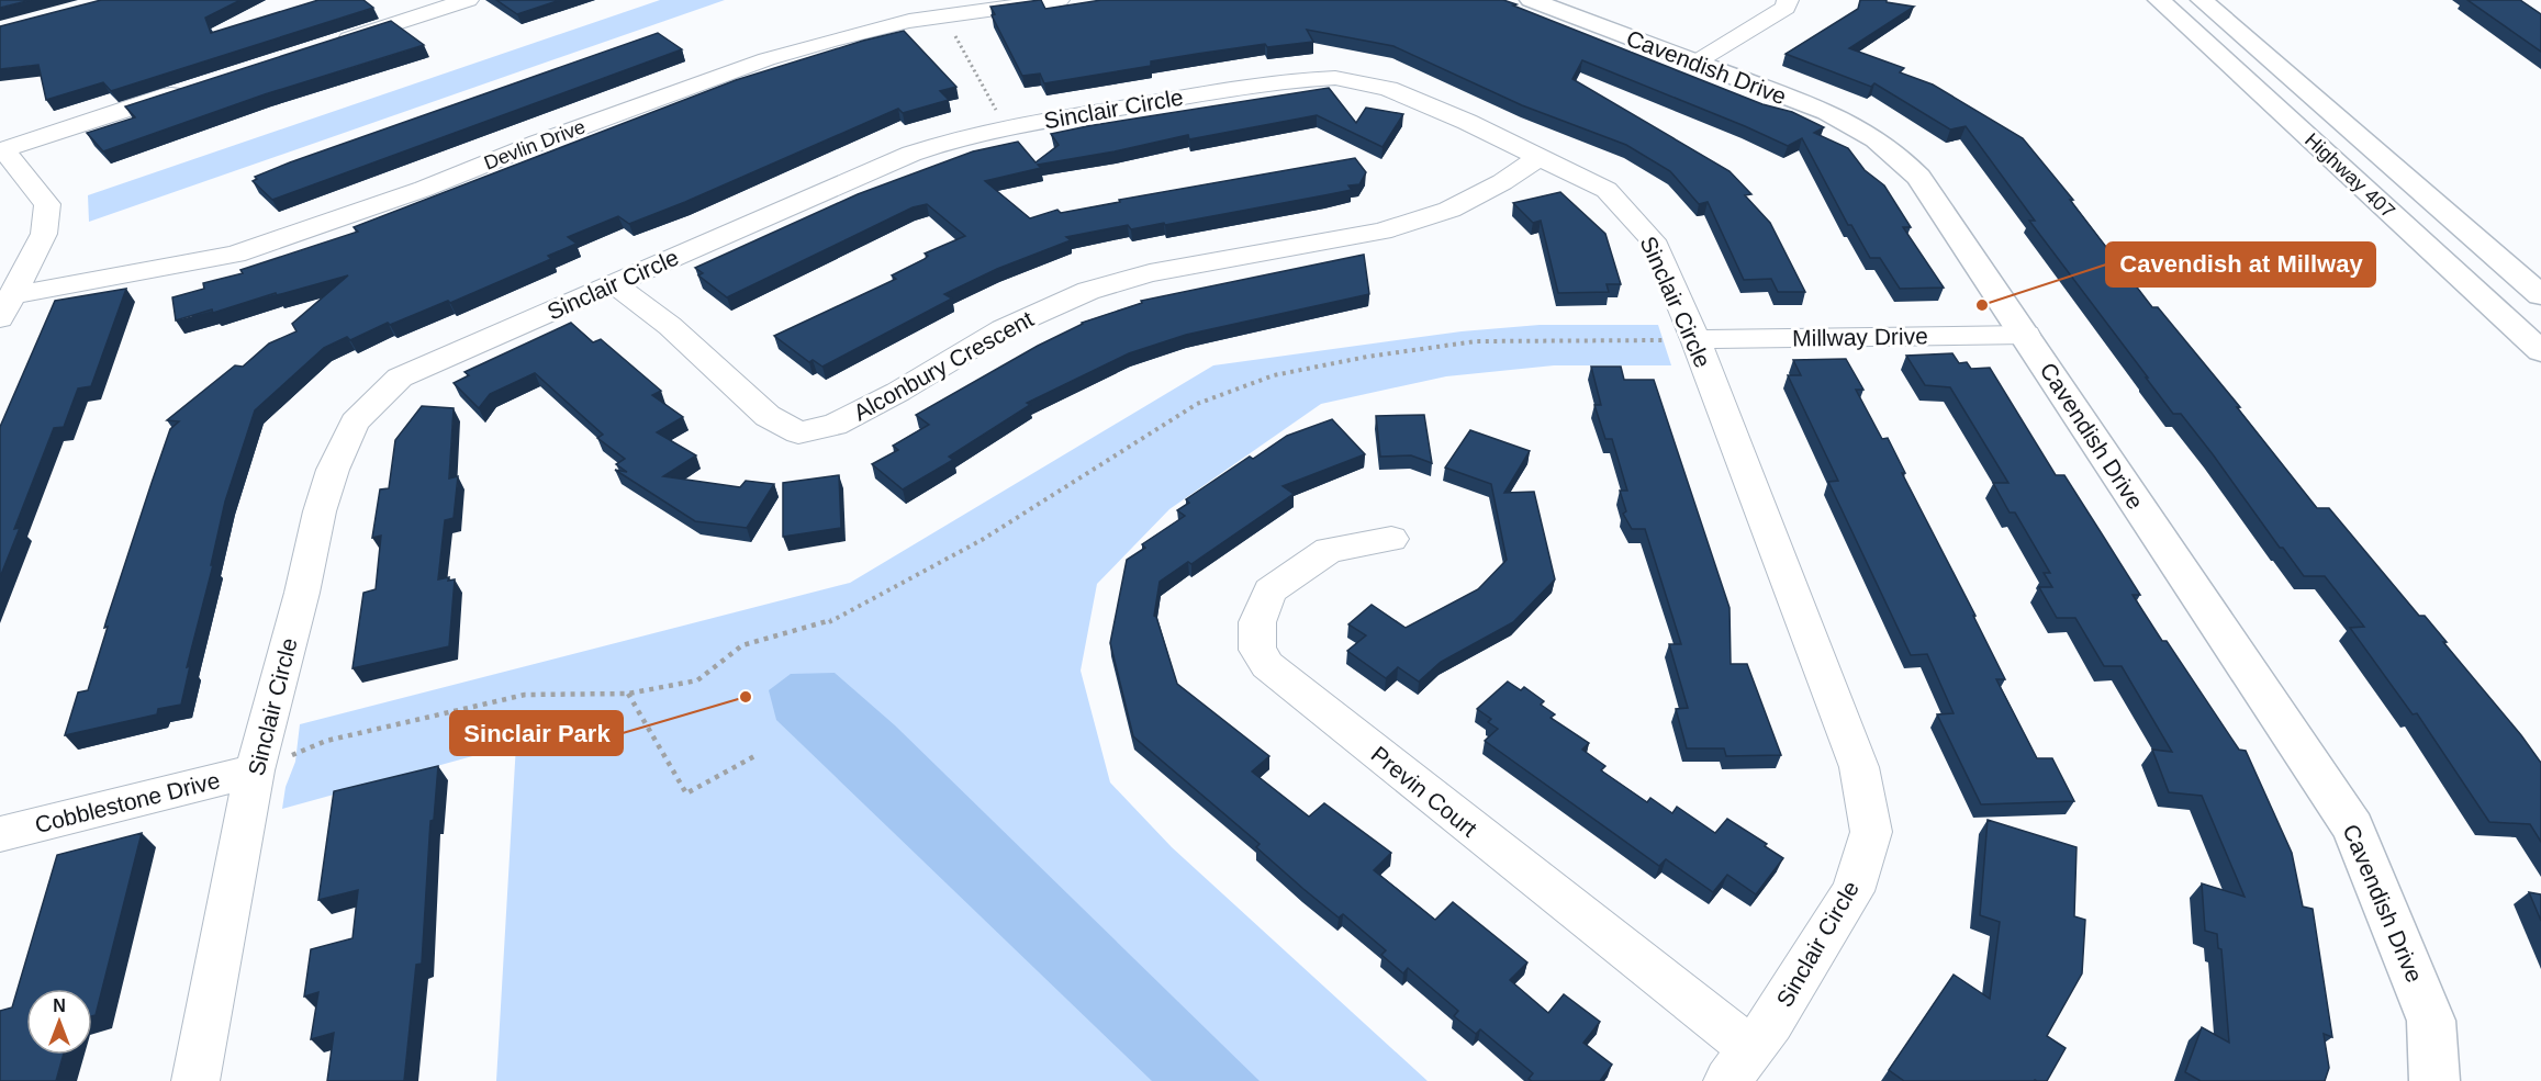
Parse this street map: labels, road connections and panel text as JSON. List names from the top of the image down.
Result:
{
  "streets": {
    "main road": ["Cavendish Drive", "Highway 407"],
    "street": [
      "Sinclair Circle",
      "Devlin Drive",
      "Millway Drive",
      "Alconbury Crescent",
      "Previn Court",
      "Cobblestone Drive"
    ]
  },
  "crossings": [
    ["Cavendish Drive", "Millway Drive"],
    ["Sinclair Circle", "Millway Drive"],
    ["Sinclair Circle", "Alconbury Crescent"],
    ["Sinclair Circle", "Previn Court"],
    ["Sinclair Circle", "Cobblestone Drive"]
  ],
  "places": ["Cavendish at Millway", "Sinclair Park"],
  "north": "top"
}
